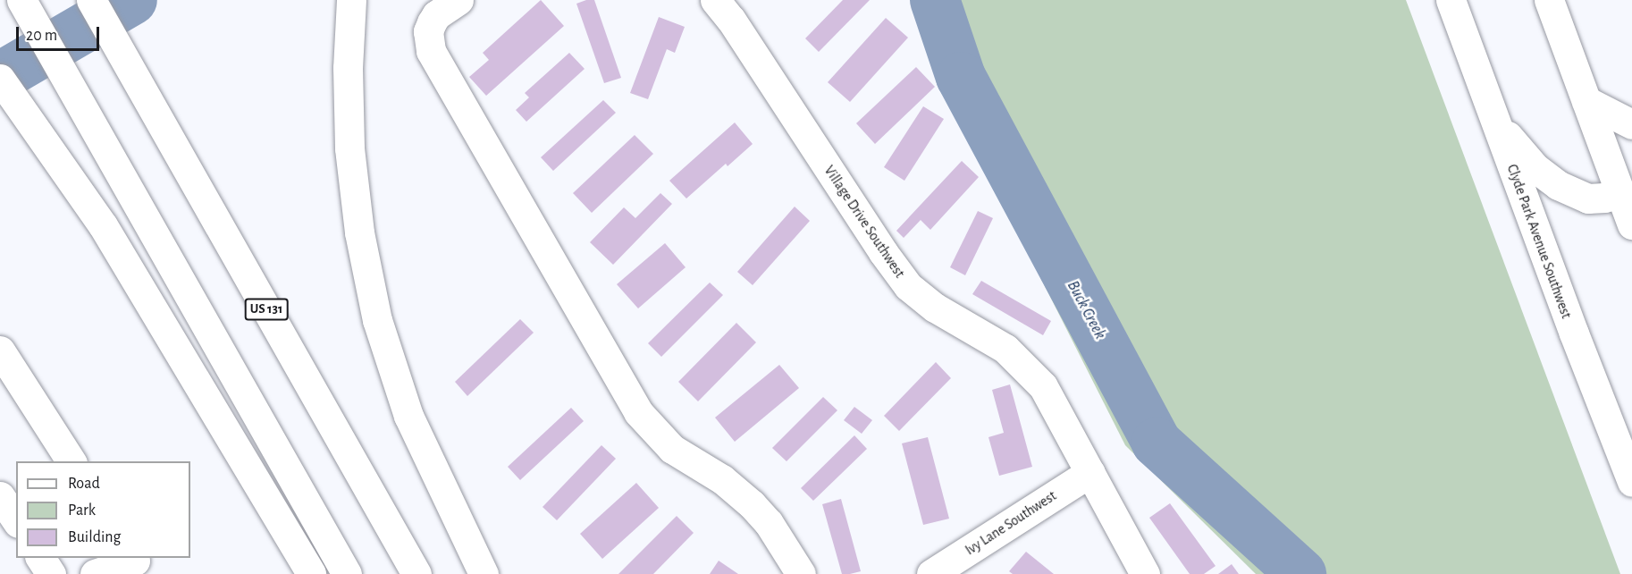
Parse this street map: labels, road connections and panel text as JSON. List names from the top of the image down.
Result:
{
  "streets": {
    "main road": [
      "Village Drive Southwest",
      "Clyde Park Avenue Southwest",
      "US 131",
      "Ivy Lane Southwest"
    ]
  },
  "crossings": [
    ["Village Drive Southwest", "Ivy Lane Southwest"]
  ],
  "water": ["Buck Creek"],
  "legend": ["Road", "Park", "Building"],
  "scale_bar": "20 m"
}
